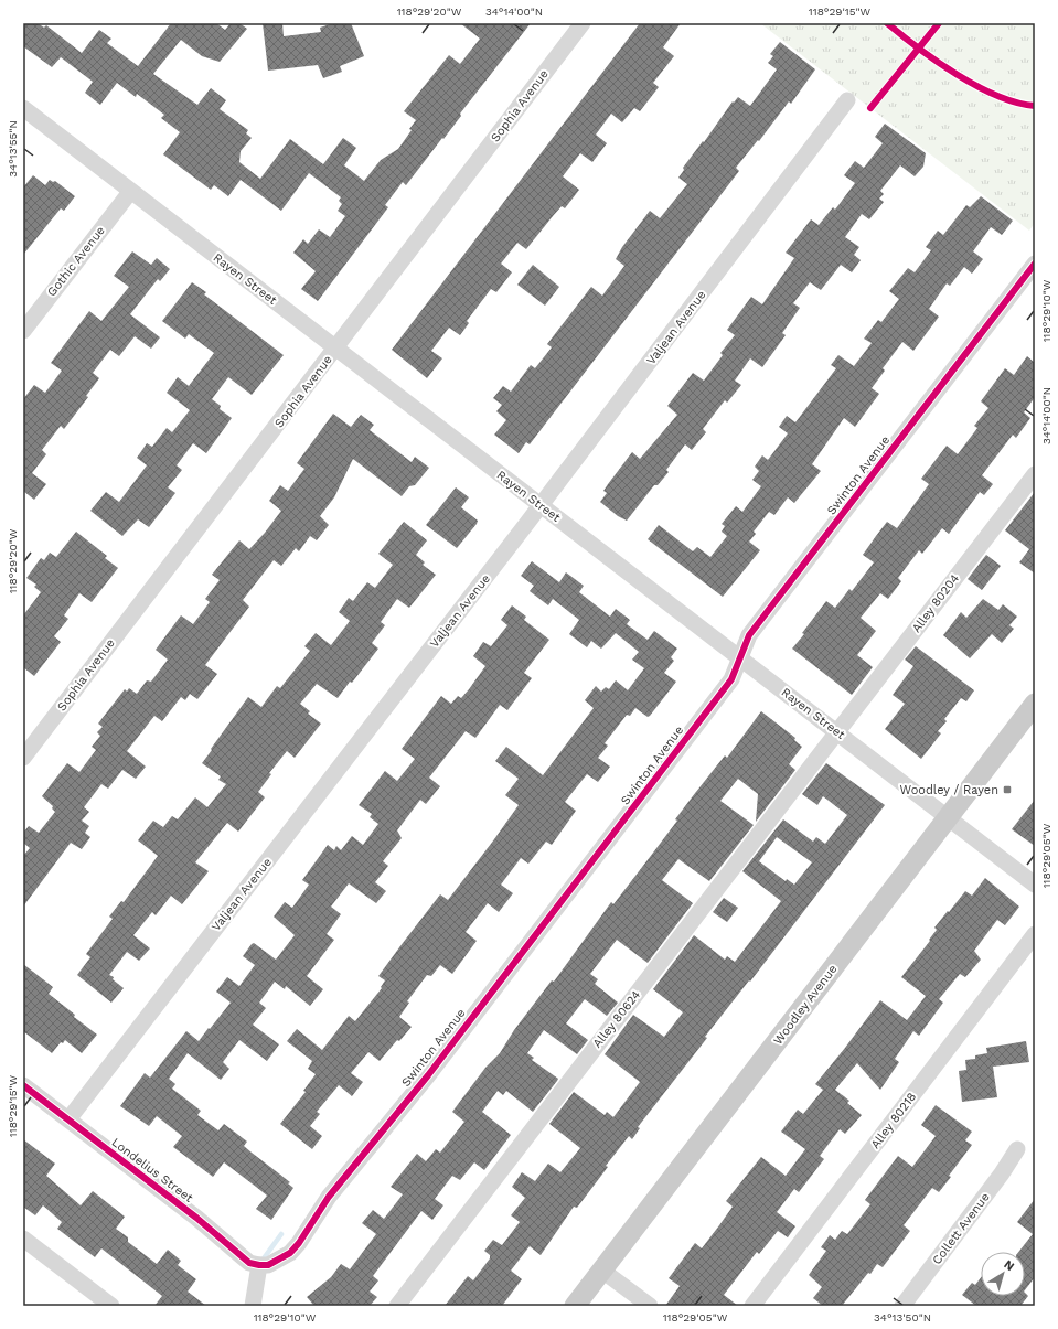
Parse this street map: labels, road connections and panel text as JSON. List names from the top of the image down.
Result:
{
  "streets": {
    "main road": ["Woodley Avenue"],
    "street": [
      "Sophia Avenue",
      "Gothic Avenue",
      "Rayen Street",
      "Valjean Avenue",
      "Swinton Avenue",
      "Alley 80204",
      "Alley 80624",
      "Alley 80218",
      "Londelius Street",
      "Collett Avenue"
    ]
  },
  "crossings": [
    ["Sophia Avenue", "Rayen Street"],
    ["Gothic Avenue", "Rayen Street"],
    ["Rayen Street", "Valjean Avenue"],
    ["Rayen Street", "Swinton Avenue"],
    ["Rayen Street", "Alley 80204"],
    ["Rayen Street", "Woodley Avenue"],
    ["Rayen Street", "Alley 80624"],
    ["Valjean Avenue", "Londelius Street"],
    ["Swinton Avenue", "Londelius Street"],
    ["Alley 80204", "Alley 80624"]
  ],
  "places": {
    "transit": ["Woodley / Rayen"]
  },
  "north": "top right",
  "coordinates": [
    "118°29'20\"W",
    "34°14'00\"N",
    "118°29'15\"W",
    "34°13'55\"N",
    "118°29'10\"W",
    "118°29'05\"W",
    "34°13'50\"N"
  ]
}
